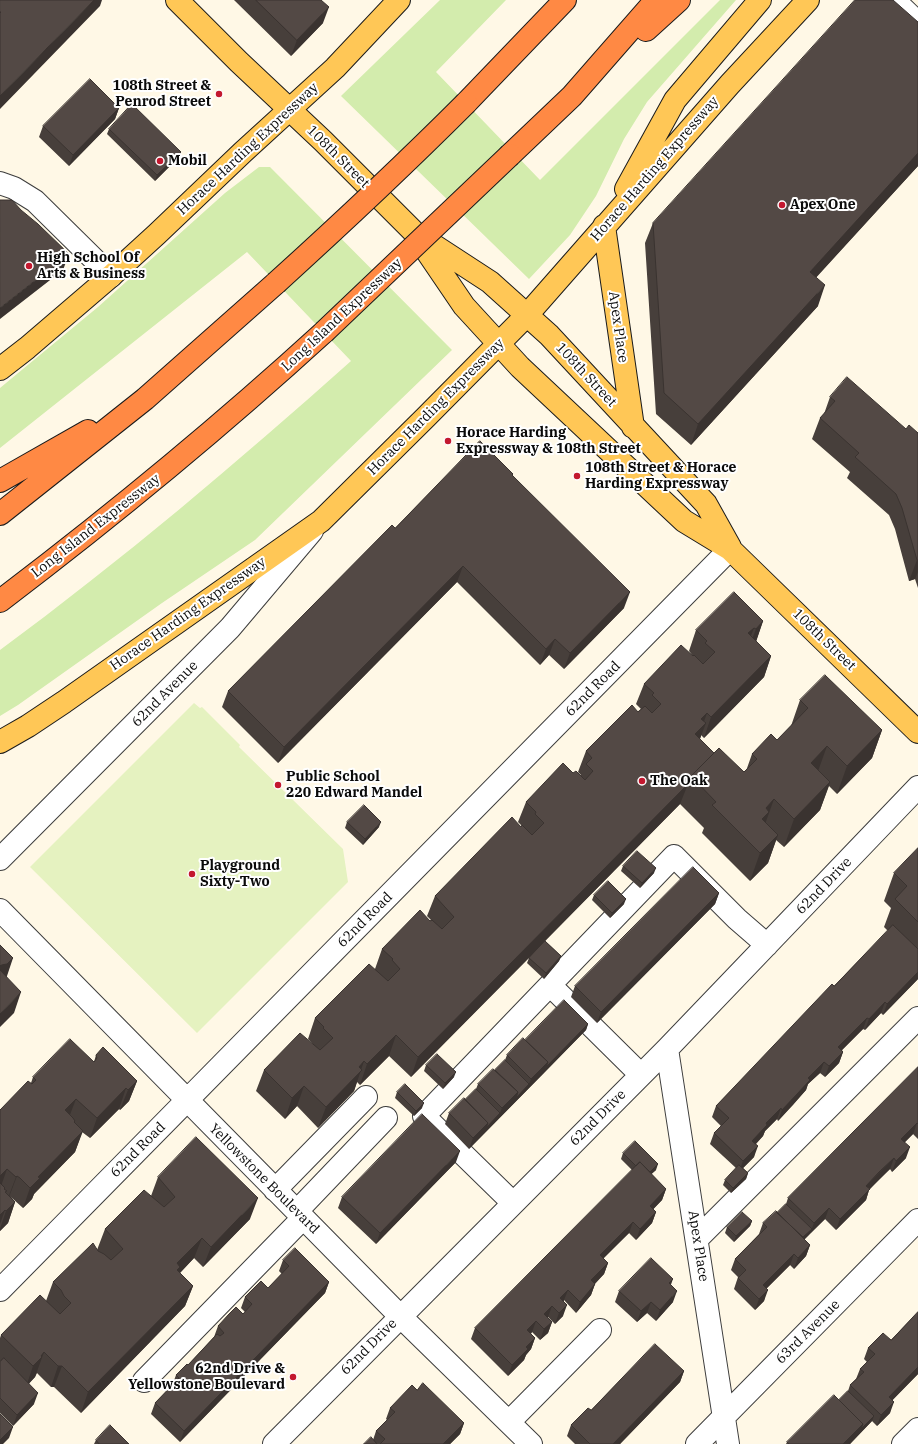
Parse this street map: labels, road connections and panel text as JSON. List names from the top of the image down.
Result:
{
  "streets": {
    "highway": ["Long Island Expressway"],
    "main road": ["Horace Harding Expressway", "108th Street", "Apex Place"],
    "street": [
      "62nd Road",
      "62nd Avenue",
      "62nd Drive",
      "Yellowstone Boulevard",
      "63rd Avenue"
    ]
  },
  "crossings": [
    ["Horace Harding Expressway", "108th Street"],
    ["Horace Harding Expressway", "Apex Place"],
    ["Horace Harding Expressway", "62nd Avenue"],
    ["108th Street", "Apex Place"],
    ["108th Street", "62nd Road"],
    ["Apex Place", "62nd Drive"],
    ["Apex Place", "63rd Avenue"],
    ["62nd Road", "Yellowstone Boulevard"],
    ["62nd Drive", "Yellowstone Boulevard"]
  ],
  "places": [
    "108th Street & Penrod Street",
    "Mobil",
    "Apex One",
    "High School Of Arts & Business",
    "Horace Harding Expressway & 108th Street",
    "108th Street & Horace Harding Expressway",
    "The Oak",
    "Public School 220 Edward Mandel",
    "Playground Sixty-Two",
    "62nd Drive & Yellowstone Boulevard"
  ]
}
